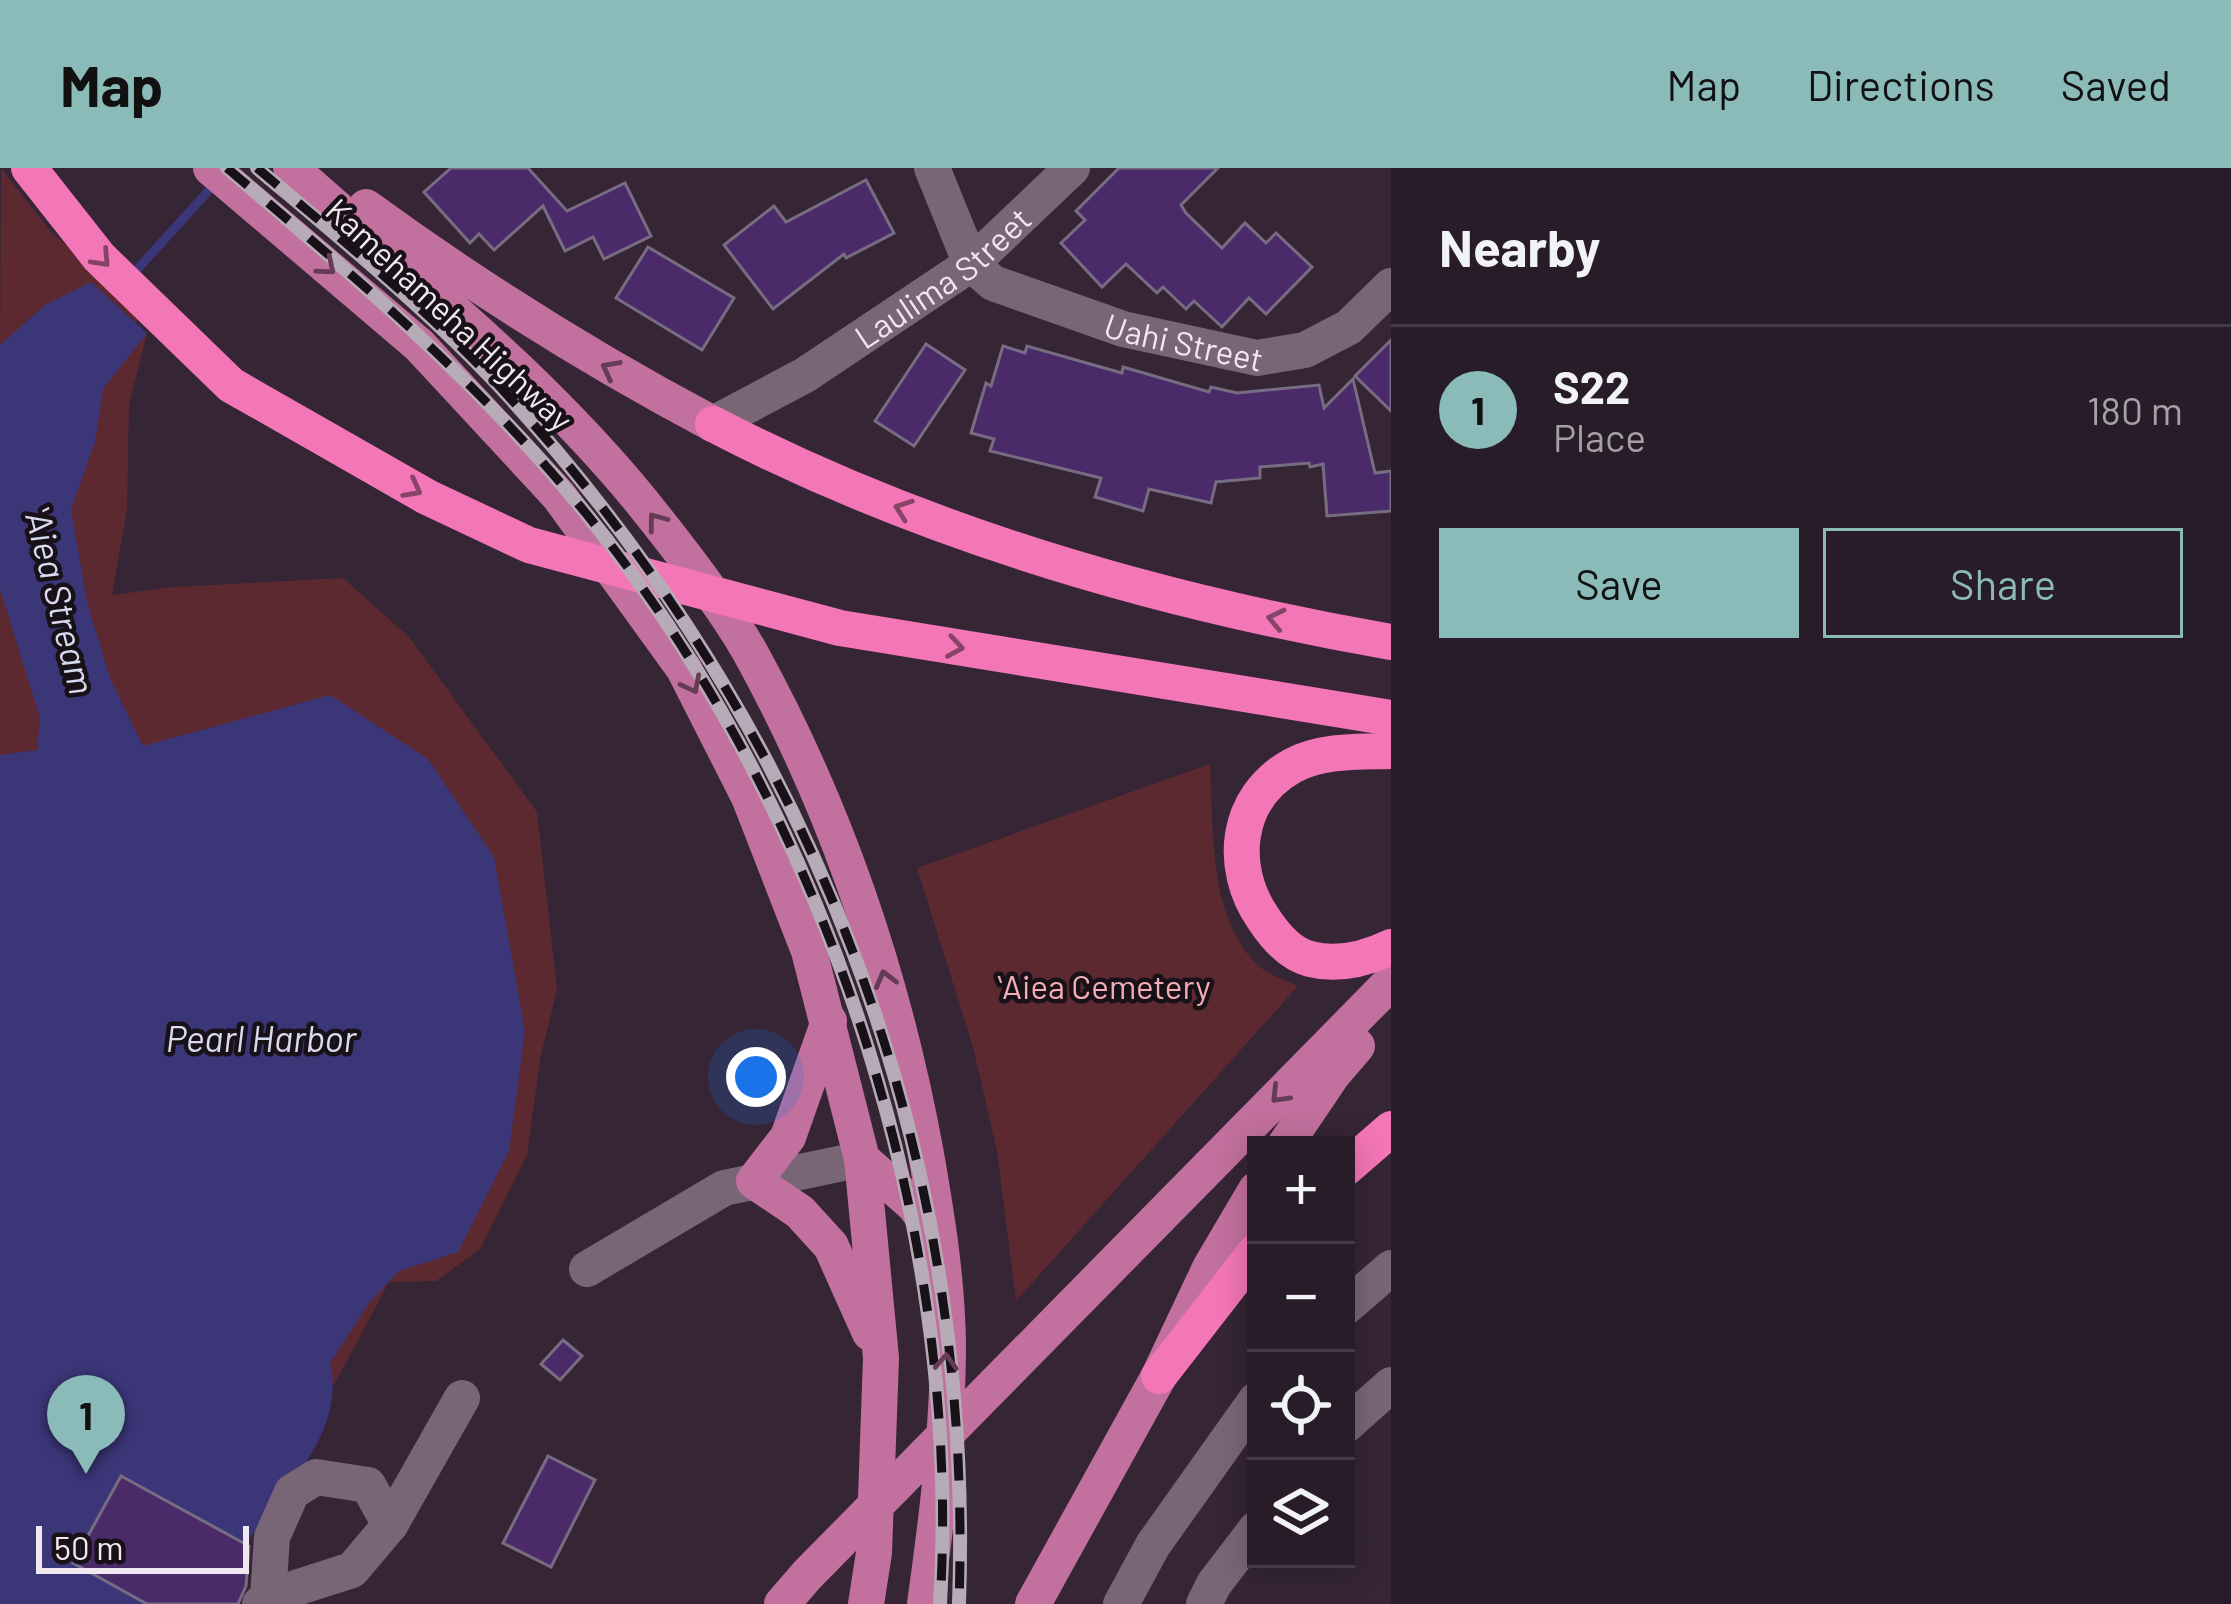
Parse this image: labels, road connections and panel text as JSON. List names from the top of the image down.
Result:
{
  "streets": {
    "main road": ["Kamehameha Highway"],
    "street": ["Laulima Street", "Uahi Street"]
  },
  "crossings": [
    ["Laulima Street", "Kamehameha Highway"],
    ["Laulima Street", "Uahi Street"]
  ],
  "water": ["ʻAiea Stream", "Pearl Harbor"],
  "parks": ["ʻAiea Cemetery"],
  "scale_bar": "50 m",
  "page": {
    "header": "Map",
    "nav": ["Map", "Directions", "Saved"],
    "heading": "Nearby",
    "list": [
      {
        "mark": "1",
        "name": "S22",
        "note": "Place",
        "value": "180 m"
      }
    ],
    "buttons": ["Save", "Share"],
    "map_buttons": ["+", "−"],
    "pins": "1",
    "scale": "50 m"
  }
}
